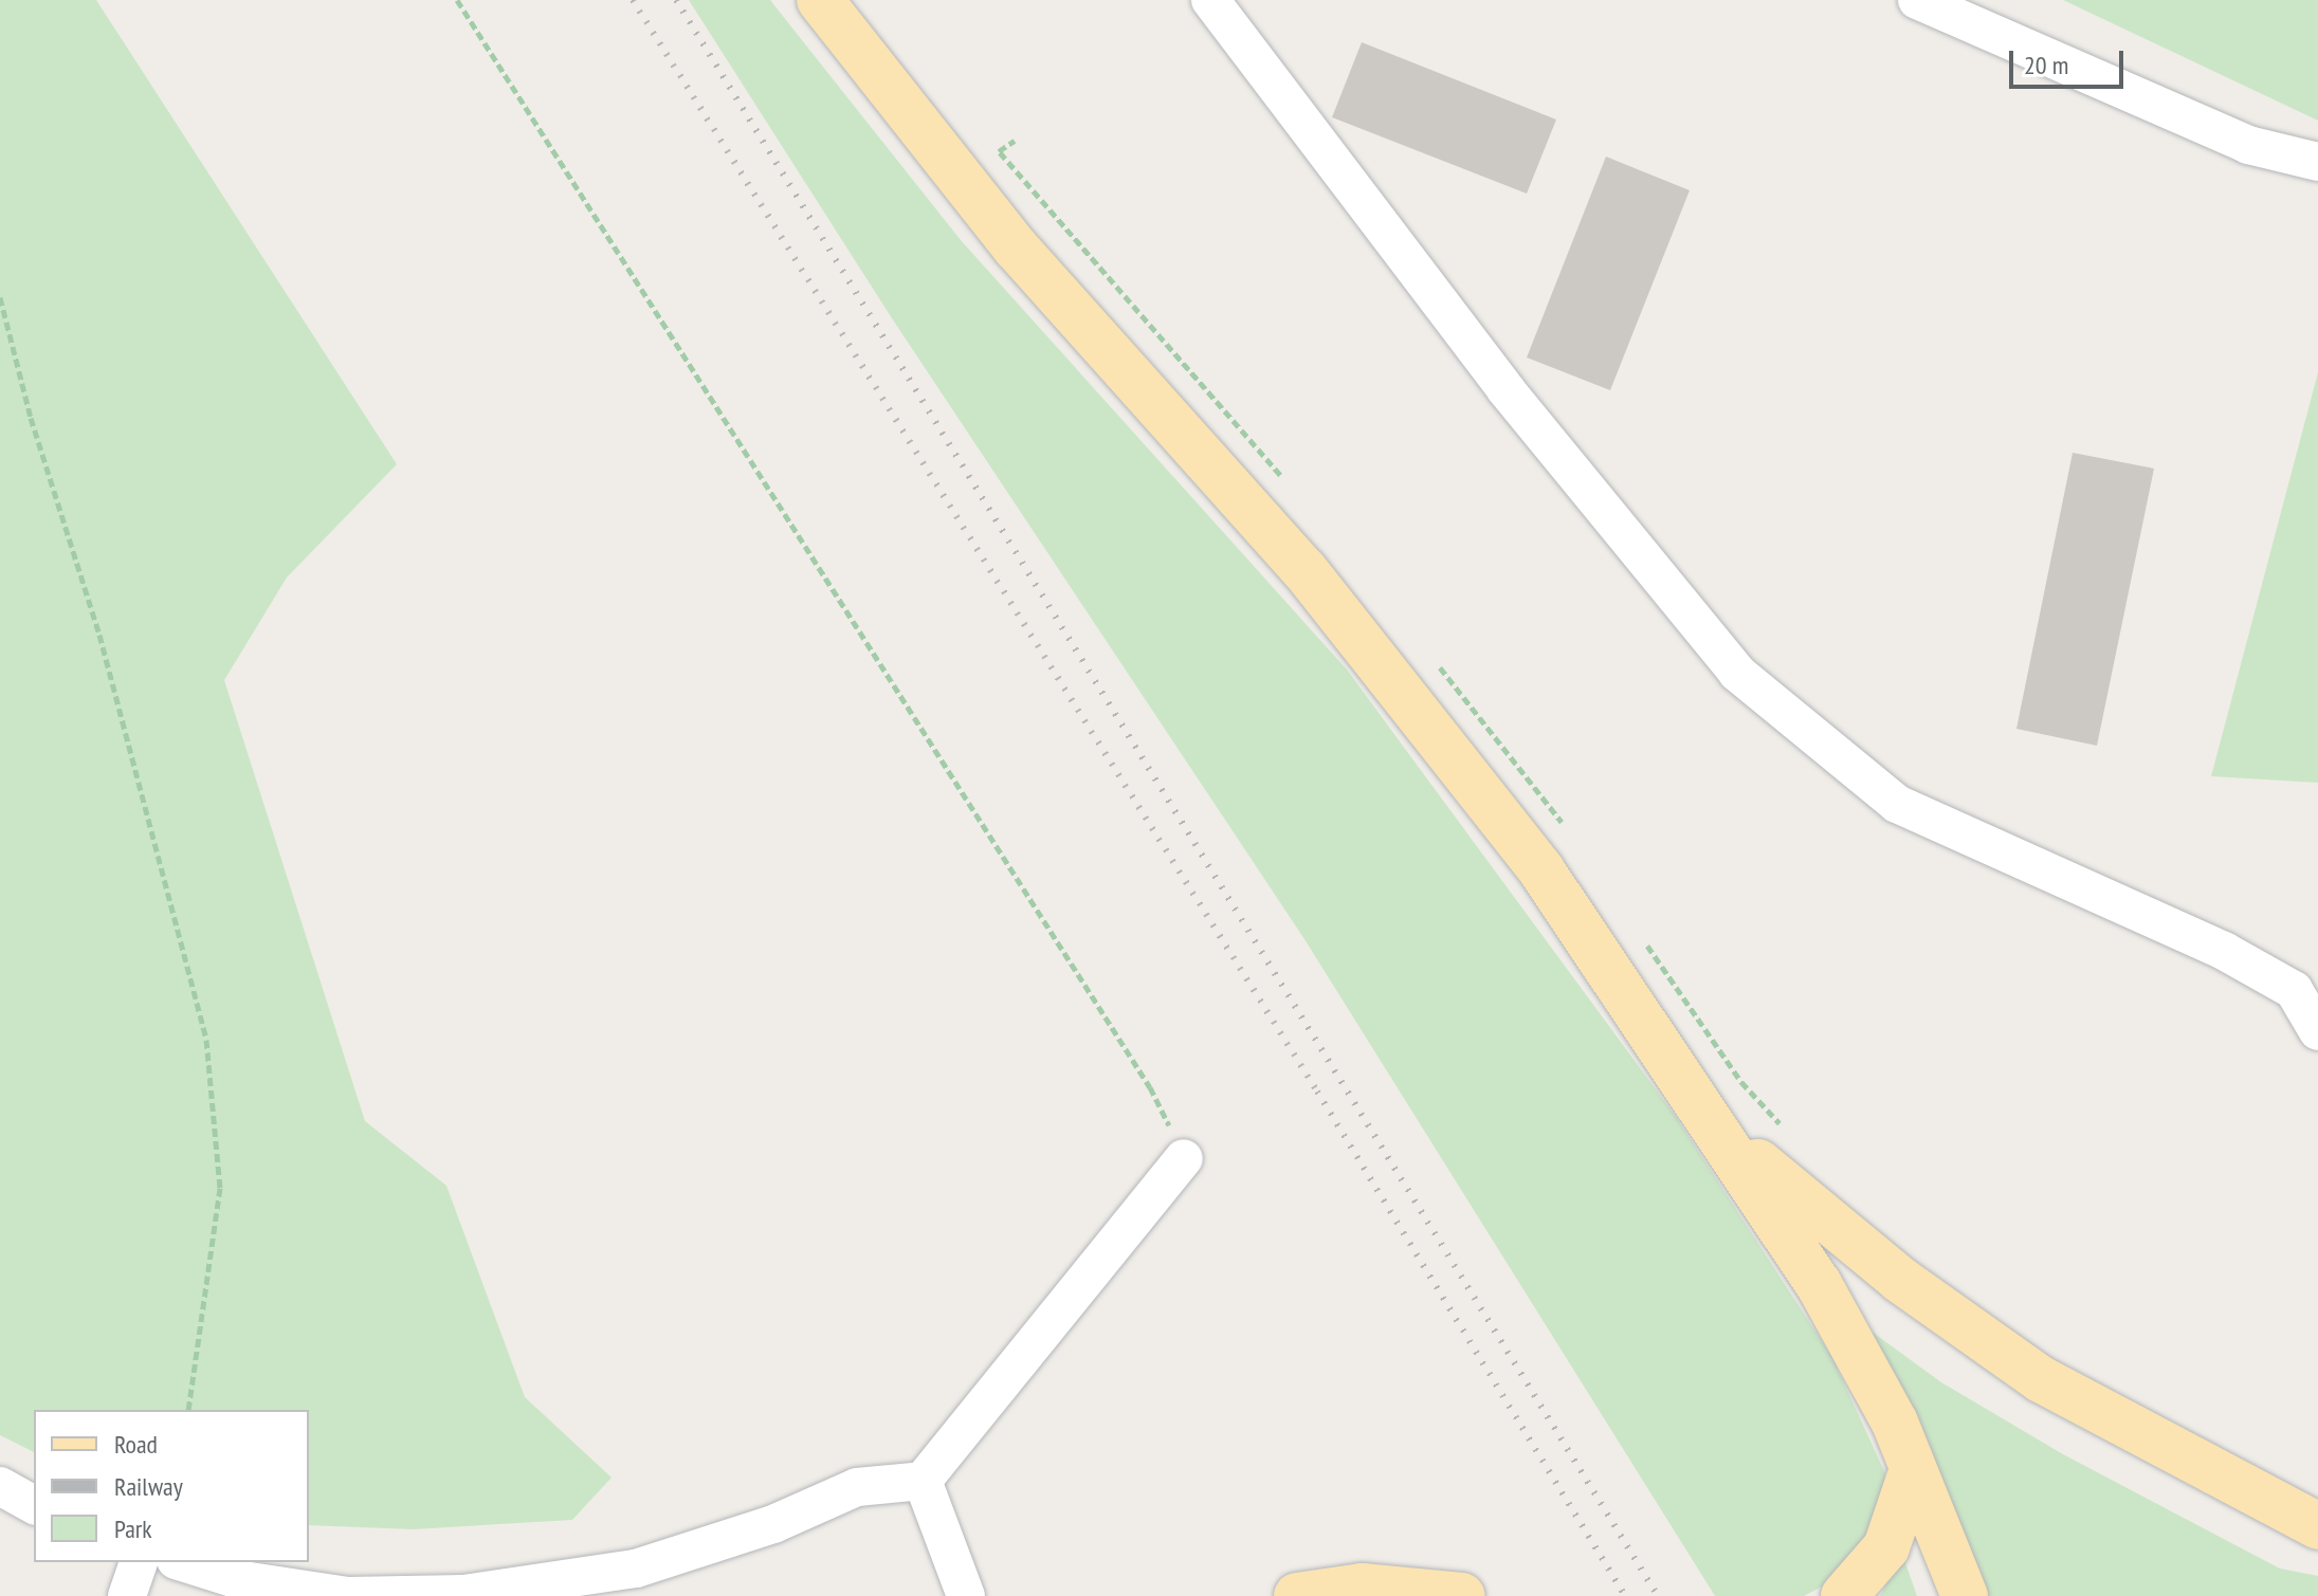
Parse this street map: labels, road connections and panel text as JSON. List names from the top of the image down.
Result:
{
  "legend": ["Road", "Railway", "Park"],
  "scale_bar": "20 m"
}
